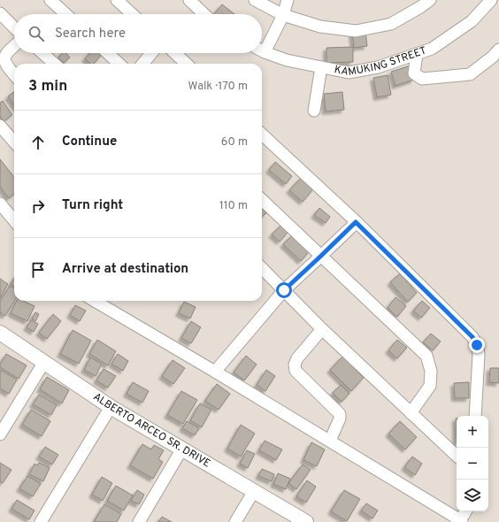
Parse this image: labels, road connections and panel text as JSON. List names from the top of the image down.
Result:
{
  "streets": {
    "street": ["KAMUKING STREET", "ALBERTO ARCEO SR. DRIVE"]
  },
  "page": {
    "search": "Search here",
    "heading": ["3 min", "Walk · 170 m"],
    "list": [
      ["Continue", "60 m"],
      ["Turn right", "110 m"],
      "Arrive at destination"
    ],
    "map_buttons": ["+", "−"]
  }
}
